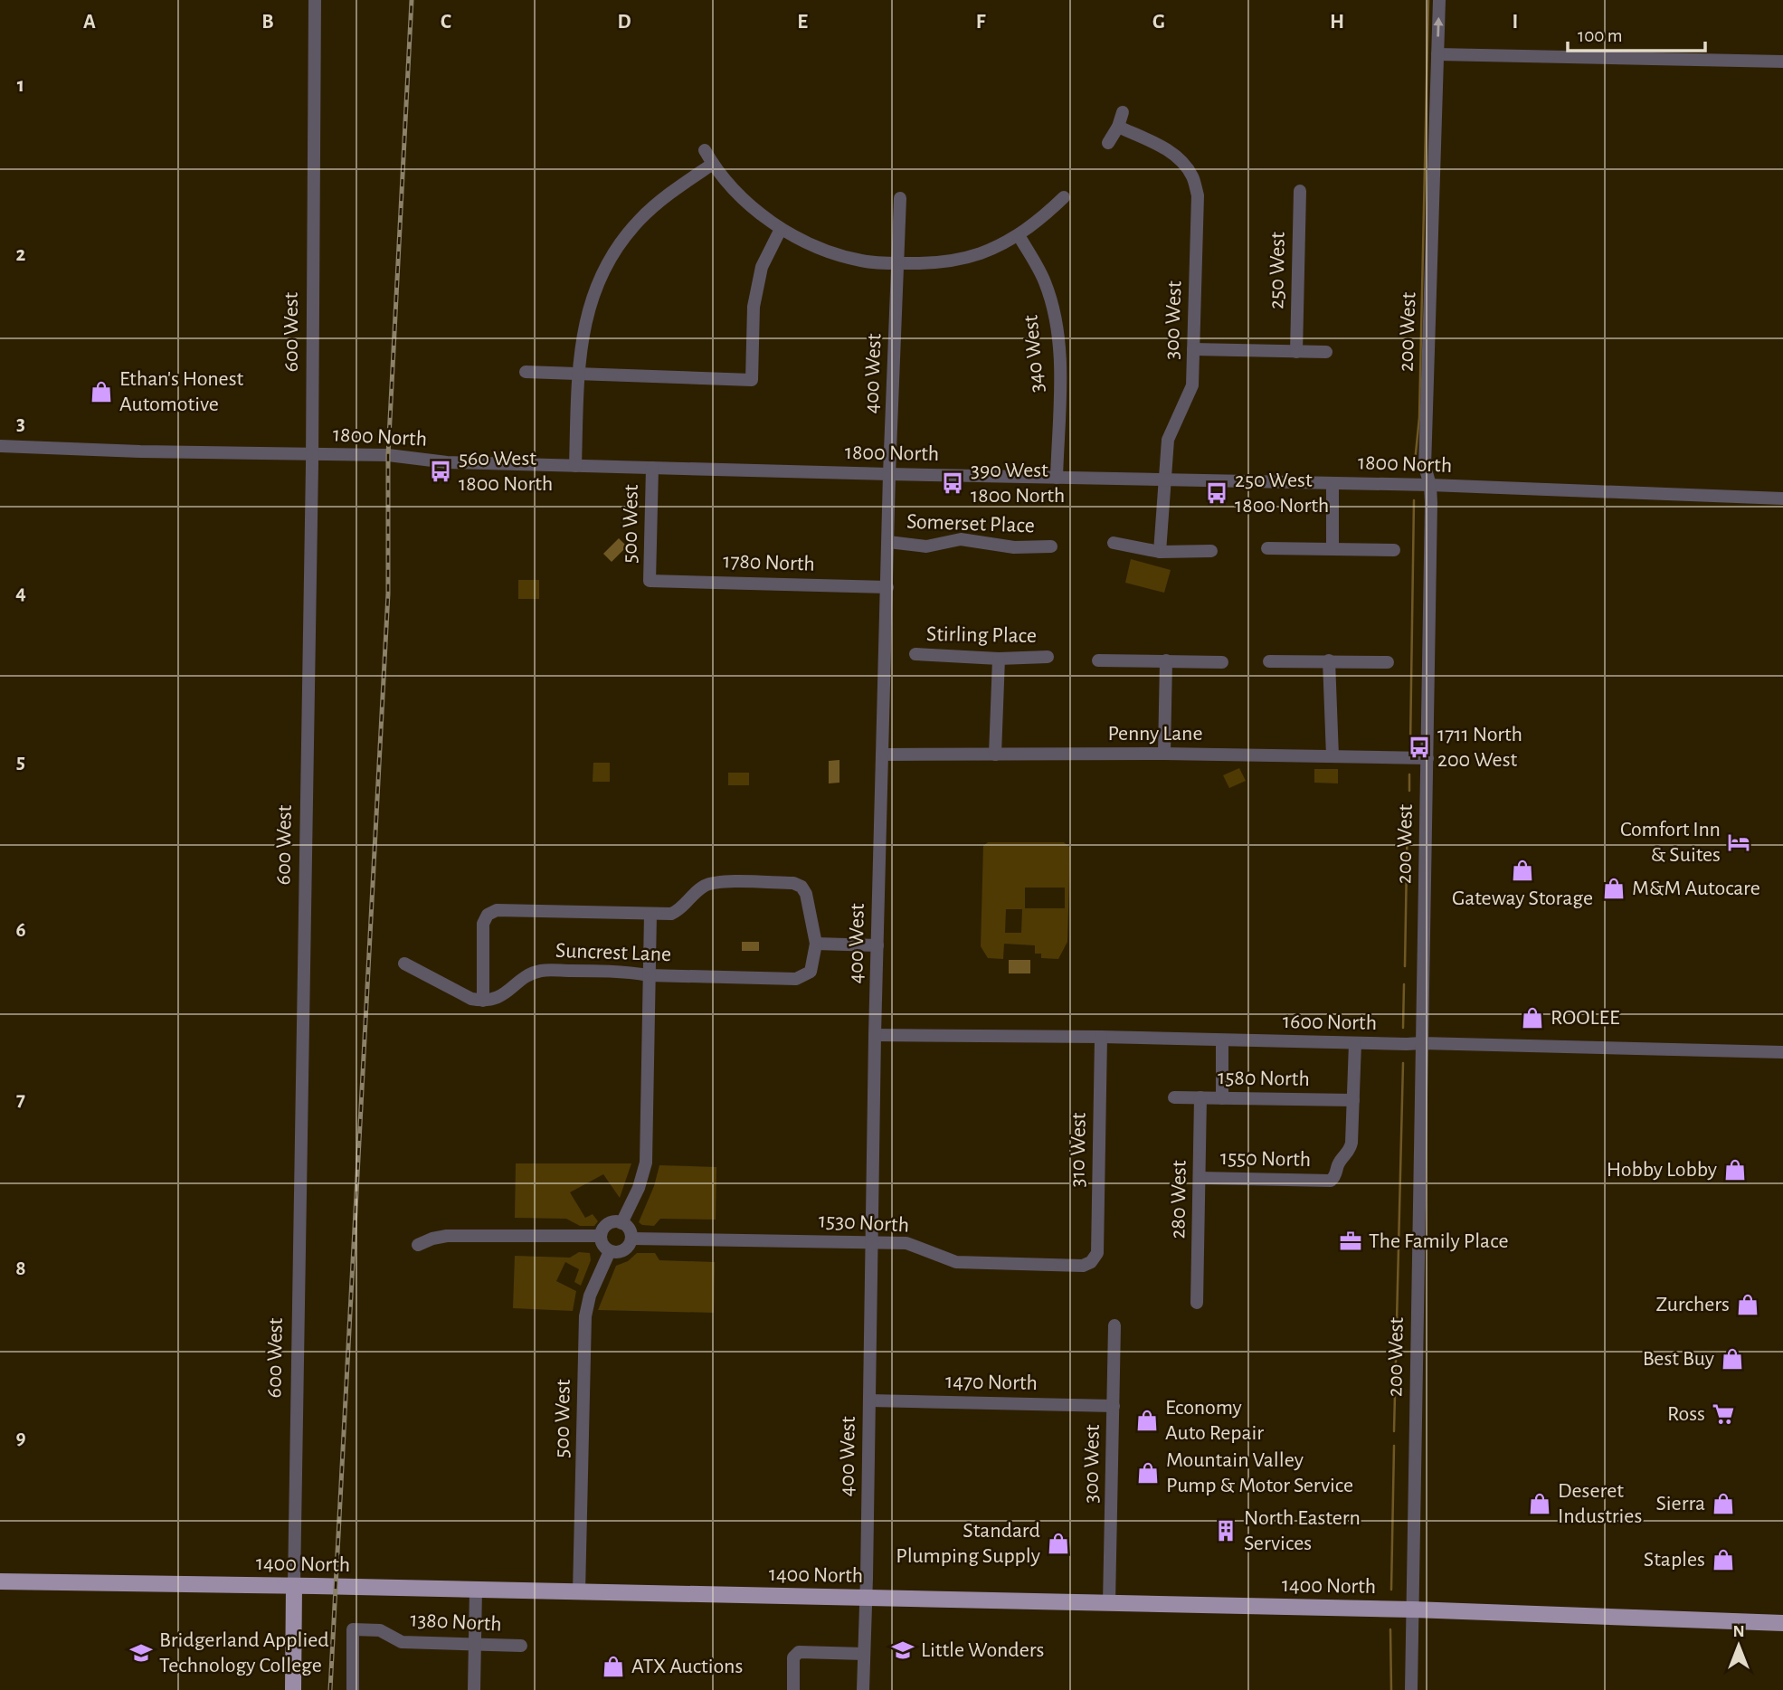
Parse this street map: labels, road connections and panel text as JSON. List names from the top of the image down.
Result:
{
  "streets": {
    "main road": ["600 West", "1400 North"],
    "street": [
      "250 West",
      "300 West",
      "200 West",
      "340 West",
      "400 West",
      "1800 North",
      "500 West",
      "Somerset Place",
      "1780 North",
      "Stirling Place",
      "Penny Lane",
      "Suncrest Lane",
      "1600 North",
      "1580 North",
      "310 West",
      "1550 North",
      "280 West",
      "1530 North",
      "1470 North",
      "1380 North"
    ]
  },
  "crossings": [
    ["300 West", "1800 North"],
    ["300 West", "1470 North"],
    ["300 West", "1400 North"],
    ["600 West", "1800 North"],
    ["600 West", "1400 North"],
    ["200 West", "1800 North"],
    ["200 West", "Penny Lane"],
    ["200 West", "1600 North"],
    ["200 West", "1400 North"],
    ["340 West", "1800 North"],
    ["400 West", "1800 North"],
    ["400 West", "Somerset Place"],
    ["400 West", "1780 North"],
    ["400 West", "Penny Lane"],
    ["400 West", "1600 North"],
    ["400 West", "1530 North"],
    ["400 West", "1470 North"],
    ["400 West", "1400 North"],
    ["1800 North", "500 West"],
    ["500 West", "1780 North"],
    ["500 West", "1530 North"],
    ["500 West", "1400 North"],
    ["1600 North", "310 West"],
    ["1580 North", "1550 North"],
    ["1580 North", "280 West"],
    ["310 West", "1530 North"],
    ["1550 North", "280 West"]
  ],
  "places": {
    "shop": [
      "Ethan's Honest Automotive",
      "Gateway Storage",
      "M&M Autocare",
      "ROOLEE",
      "Hobby Lobby",
      "Zurchers",
      "Best Buy",
      "Economy Auto Repair",
      "Mountain Valley Pump & Motor Service",
      "Deseret Industries",
      "Sierra",
      "Standard Plumping Supply",
      "Staples",
      "ATX Auctions"
    ],
    "bus stop": [
      "560 West 1800 North",
      "390 West 1800 North",
      "250 West 1800 North",
      "1711 North 200 West"
    ],
    "hotel": ["Comfort Inn & Suites"],
    "office": ["The Family Place"],
    "supermarket": ["Ross"],
    "building": ["North Eastern Services"],
    "school or university": ["Little Wonders", "Bridgerland Applied Technology College"]
  },
  "scale_bar": "100 m",
  "north": "top",
  "grid": {
    "columns": [
      "A",
      "B",
      "C",
      "D",
      "E",
      "F",
      "G",
      "H",
      "I"
    ],
    "rows": [
      "1",
      "2",
      "3",
      "4",
      "5",
      "6",
      "7",
      "8",
      "9"
    ]
  }
}
